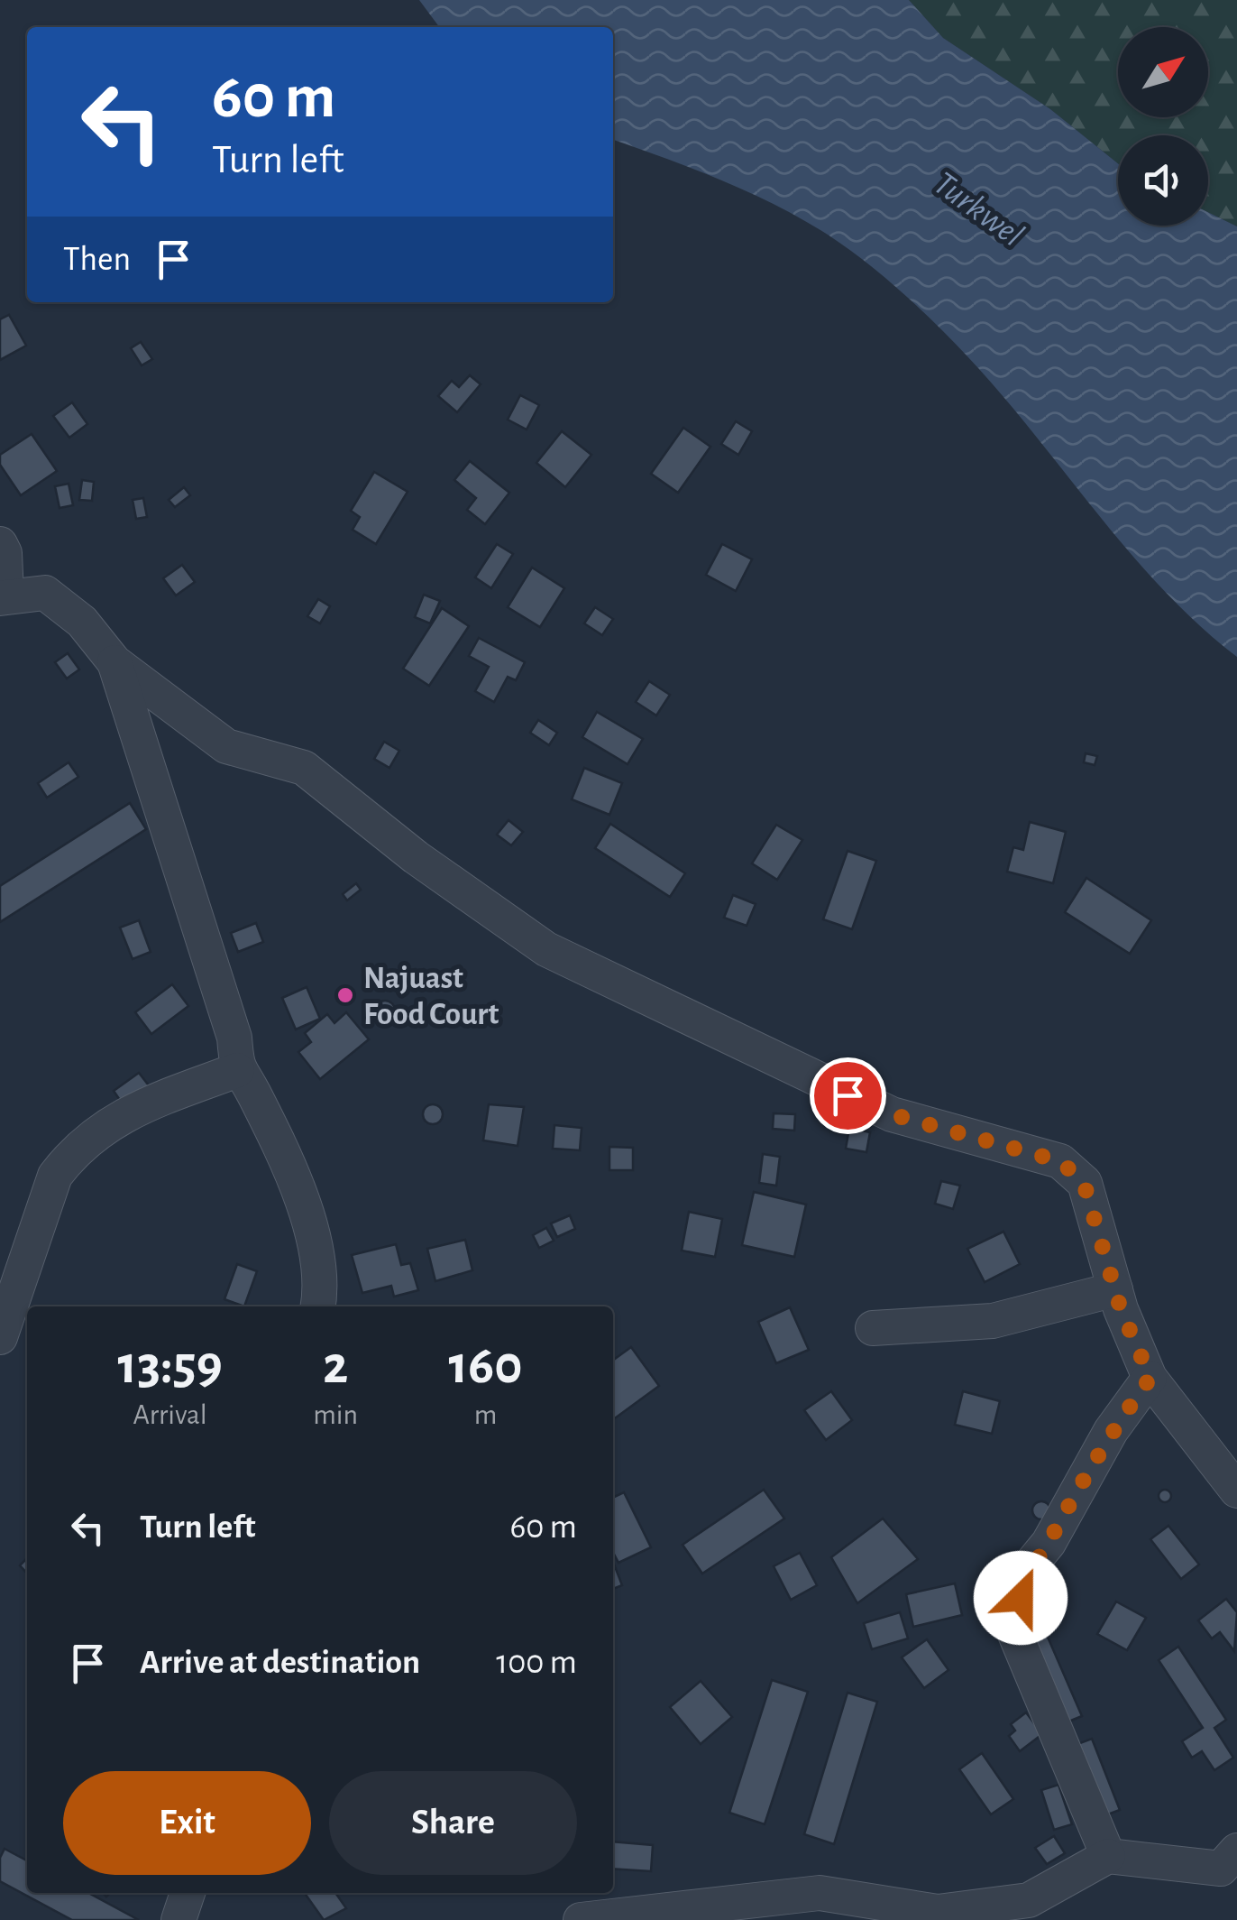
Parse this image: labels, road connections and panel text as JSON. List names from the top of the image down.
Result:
{
  "water": ["Turkwel"],
  "places": ["Najuast Food Court"],
  "north": "top right",
  "page": {
    "turn": ["60 m", "Turn left"],
    "then": "Then",
    "eta": [
      "13:59",
      "Arrival",
      "2",
      "min",
      "160",
      "m"
    ],
    "list": [
      {
        "name": "Turn left",
        "value": "60 m"
      },
      {
        "name": "Arrive at destination",
        "value": "100 m"
      }
    ],
    "buttons": ["Exit", "Share"]
  }
}
